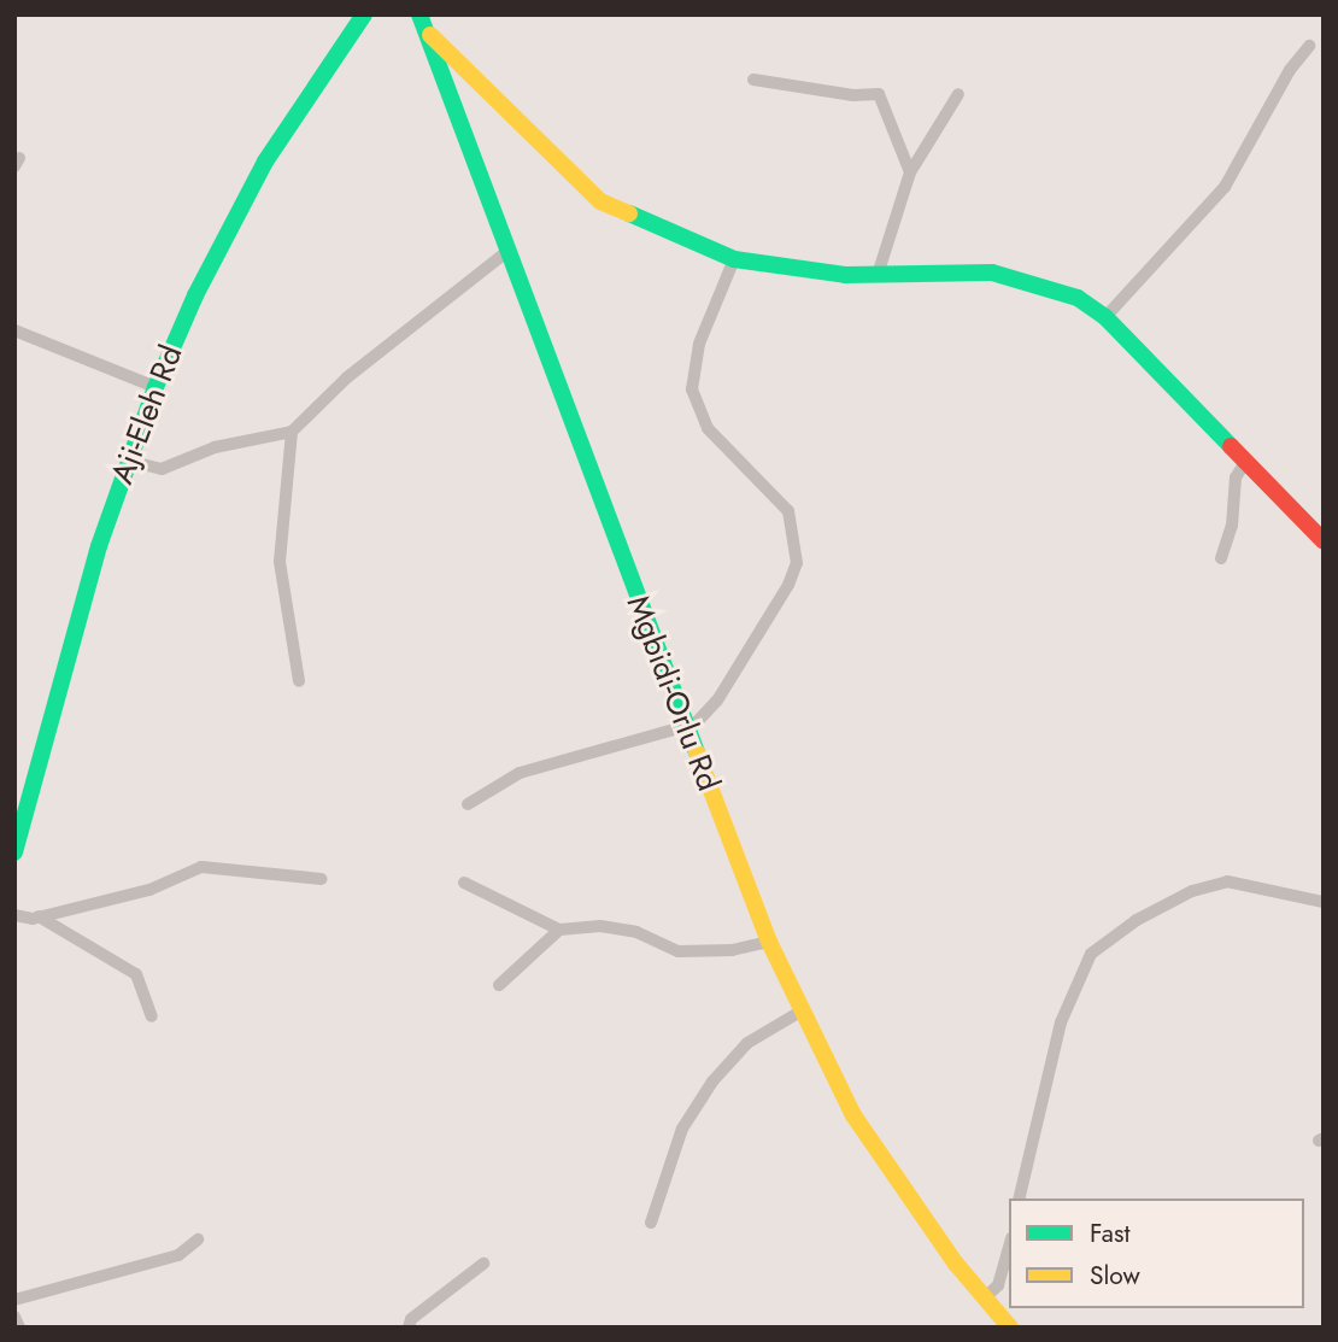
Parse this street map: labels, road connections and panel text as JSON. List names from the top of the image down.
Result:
{
  "streets": {
    "street": ["Aji-Eleh Rd", "Mgbidi-Orlu Rd"]
  },
  "legend": ["Fast", "Slow"]
}
